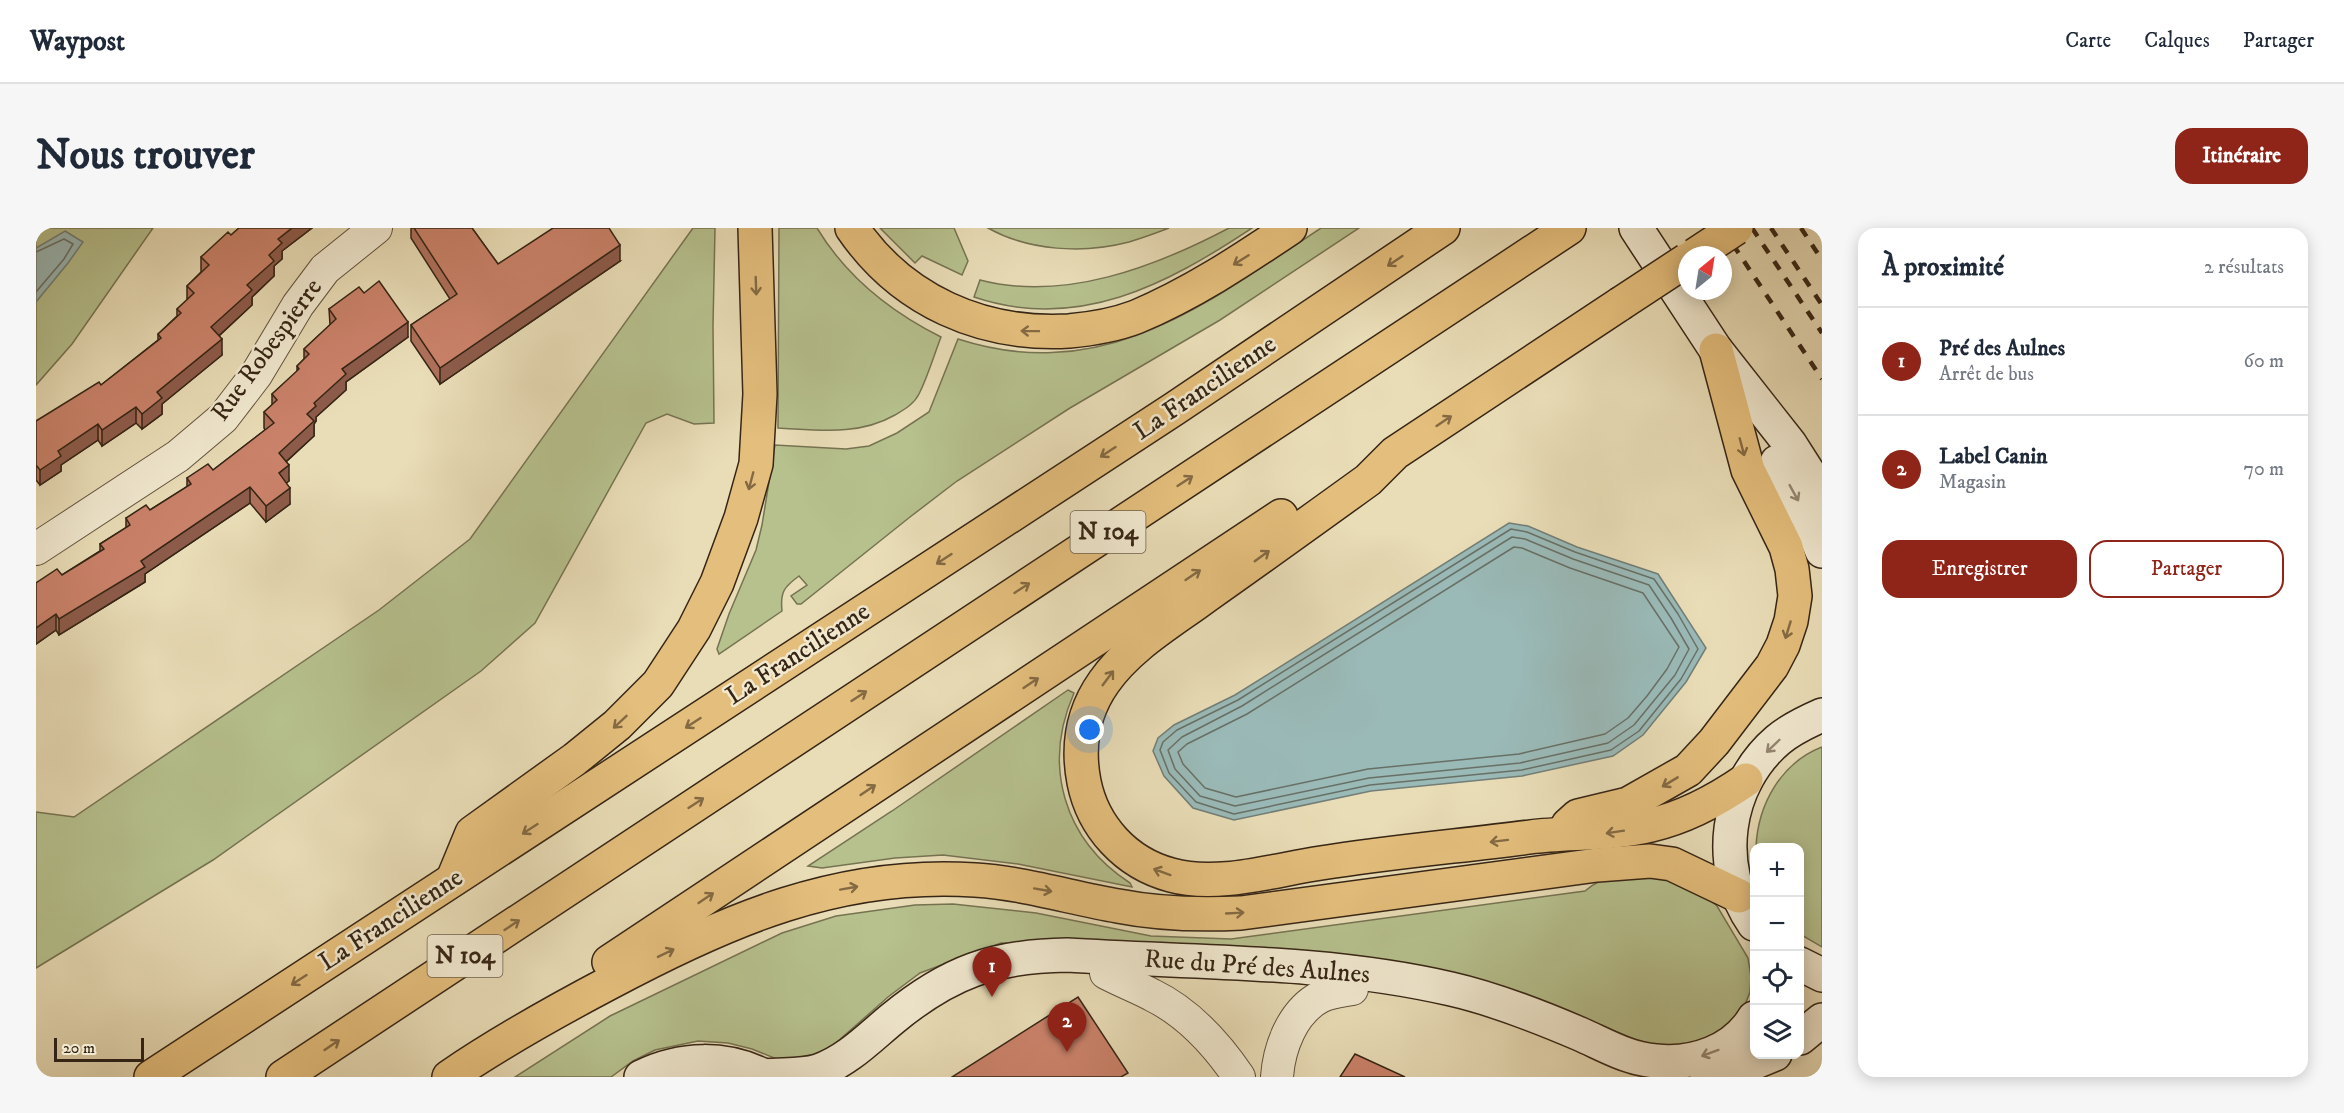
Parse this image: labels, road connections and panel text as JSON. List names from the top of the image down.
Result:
{
  "streets": {
    "highway": ["La Francilienne", "N 104"],
    "street": ["Rue Robespierre", "Rue du Pré des Aulnes"]
  },
  "scale_bar": "20 m",
  "north": "top right",
  "page": {
    "header": "Waypost",
    "nav": ["Carte", "Calques", "Partager"],
    "buttons": [
      "Itinéraire",
      ["Enregistrer", "Partager"]
    ],
    "title": "Nous trouver",
    "heading": ["À proximité", "2 résultats"],
    "list": [
      {
        "mark": "1",
        "name": "Pré des Aulnes",
        "note": "Arrêt de bus",
        "value": "60 m"
      },
      {
        "mark": "2",
        "name": "Label Canin",
        "note": "Magasin",
        "value": "70 m"
      }
    ],
    "map_buttons": ["+", "−"],
    "pins": ["1", "2"],
    "scale": "20 m"
  }
}
